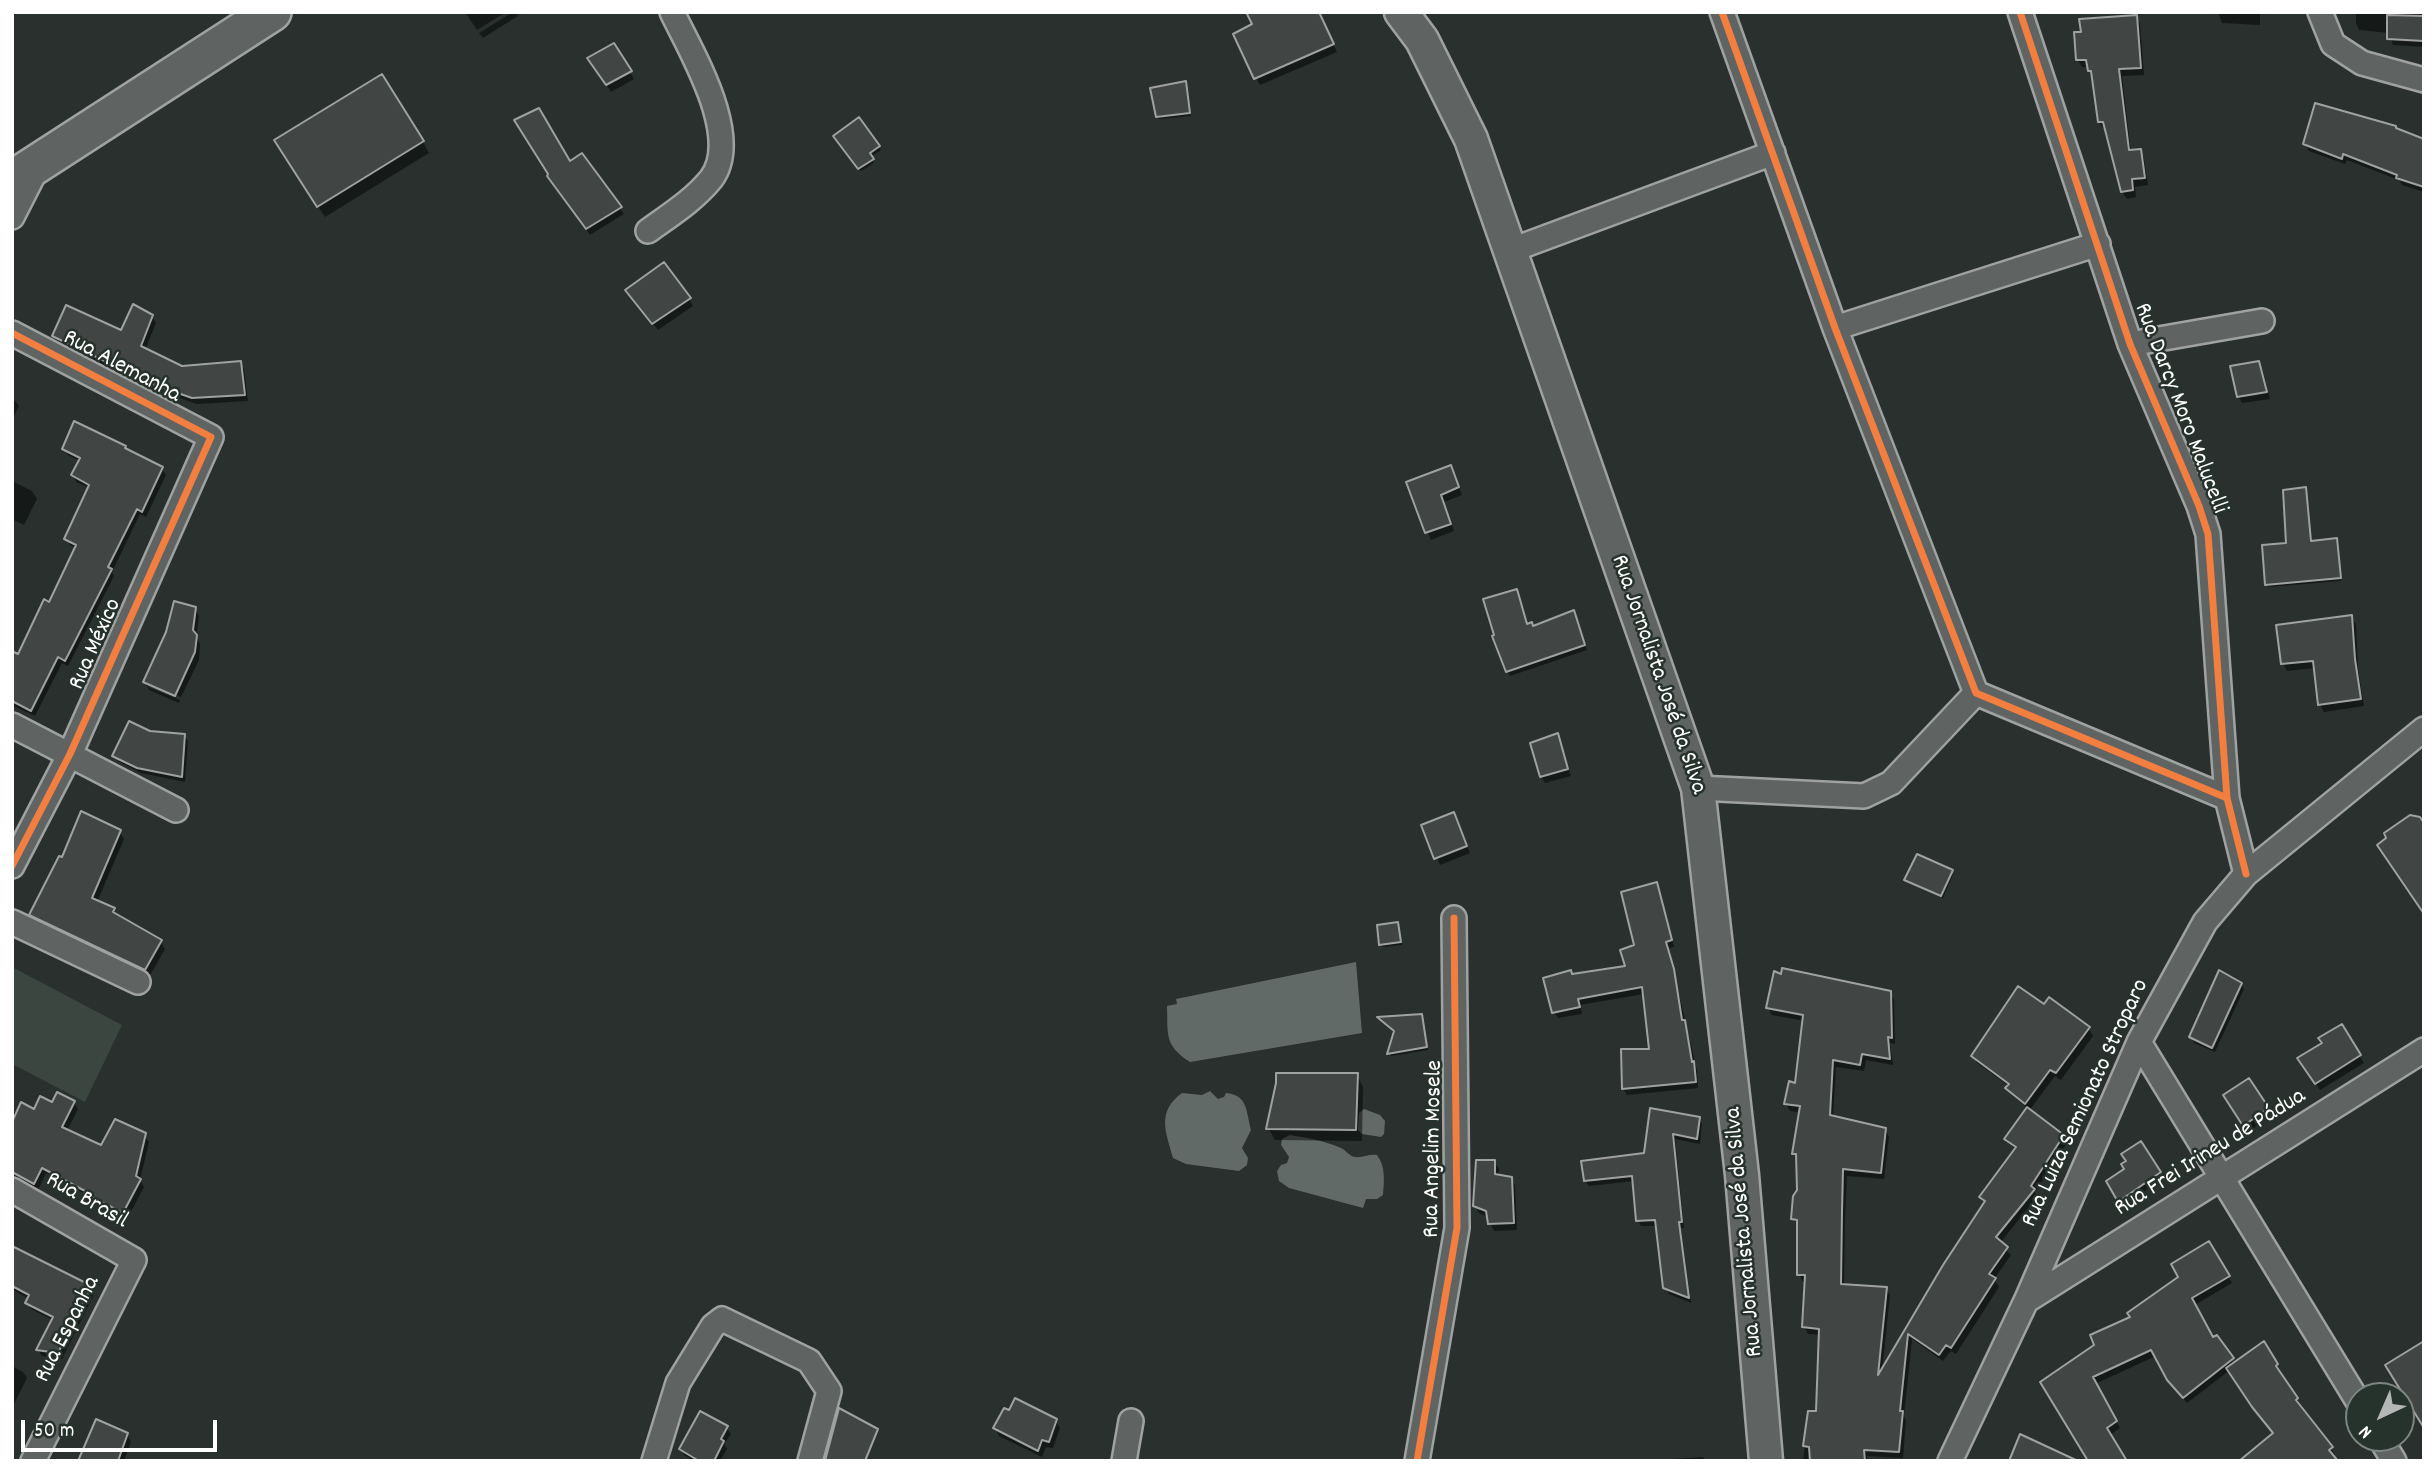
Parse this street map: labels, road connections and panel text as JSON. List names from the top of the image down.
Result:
{
  "streets": {
    "main road": ["Rua Jornalista José da Silva"],
    "street": [
      "Rua Alemanha",
      "Rua Darcy Moro Malucelli",
      "Rua México",
      "Rua Luiza Semionato Stroparo",
      "Rua Angelim Mosele",
      "Rua Frei Irineu de Pádua",
      "Rua Brasil",
      "Rua Espanha"
    ]
  },
  "crossings": [
    ["Rua Alemanha", "Rua México"],
    ["Rua Darcy Moro Malucelli", "Rua Luiza Semionato Stroparo"],
    ["Rua Luiza Semionato Stroparo", "Rua Frei Irineu de Pádua"],
    ["Rua Brasil", "Rua Espanha"]
  ],
  "scale_bar": "50 m",
  "north": "bottom left"
}
